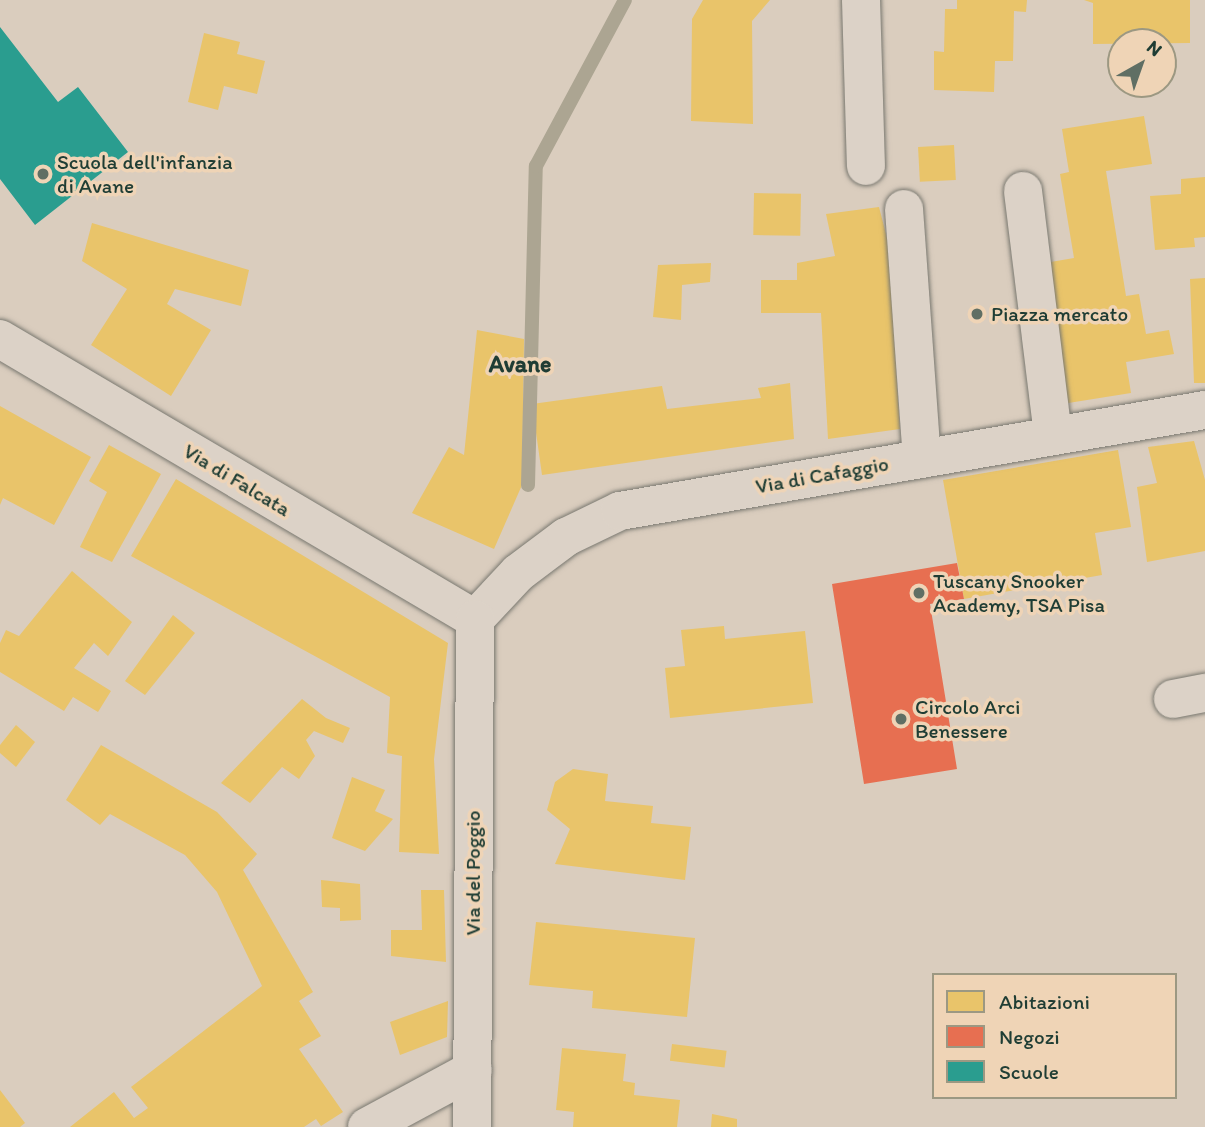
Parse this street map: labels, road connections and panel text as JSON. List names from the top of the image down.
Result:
{
  "streets": {
    "street": ["Via di Cafaggio", "Via di Falcata", "Via del Poggio"]
  },
  "crossings": [
    ["Via di Cafaggio", "Via di Falcata"],
    ["Via di Cafaggio", "Via del Poggio"],
    ["Via di Falcata", "Via del Poggio"]
  ],
  "districts": ["Avane"],
  "places": [
    "Scuola dell'infanzia di Avane",
    "Piazza mercato",
    "Tuscany Snooker Academy, TSA Pisa",
    "Circolo Arci Benessere"
  ],
  "legend": ["Abitazioni", "Negozi", "Scuole"],
  "north": "top right"
}
